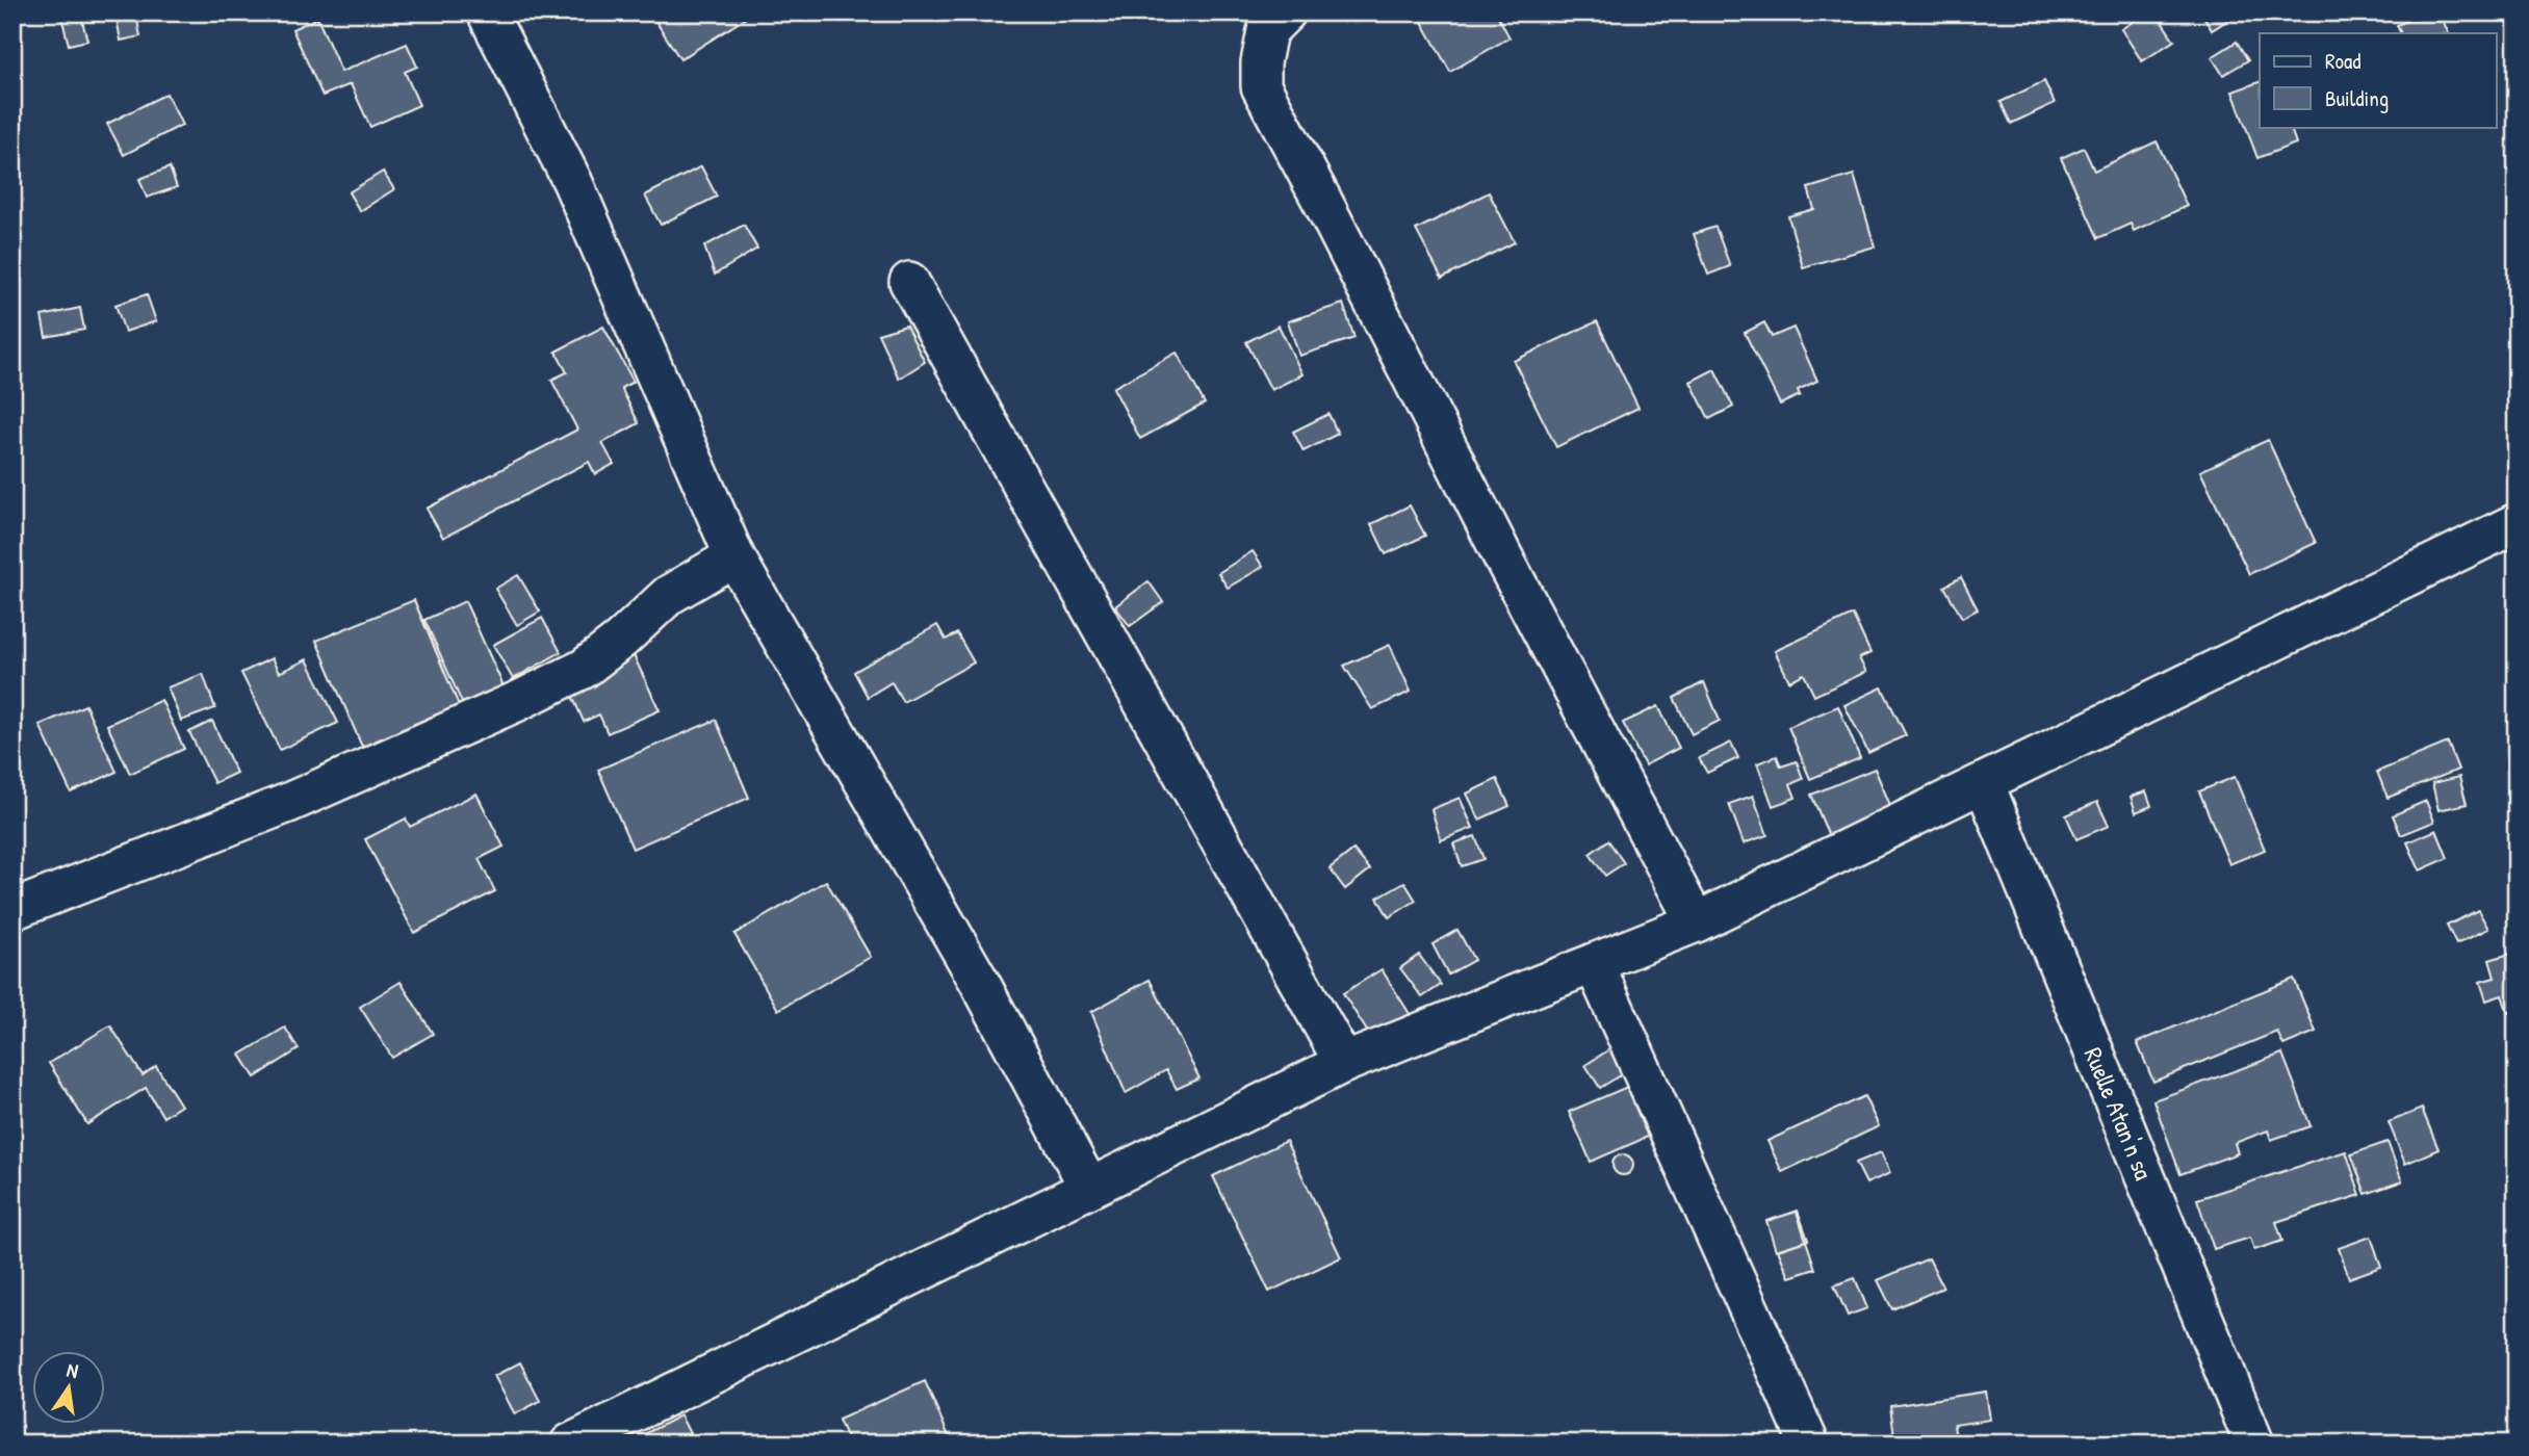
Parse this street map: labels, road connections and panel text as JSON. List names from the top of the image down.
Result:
{
  "streets": {
    "street": ["Ruelle Atan'n sa"]
  },
  "legend": ["Road", "Building"],
  "north": "top"
}
